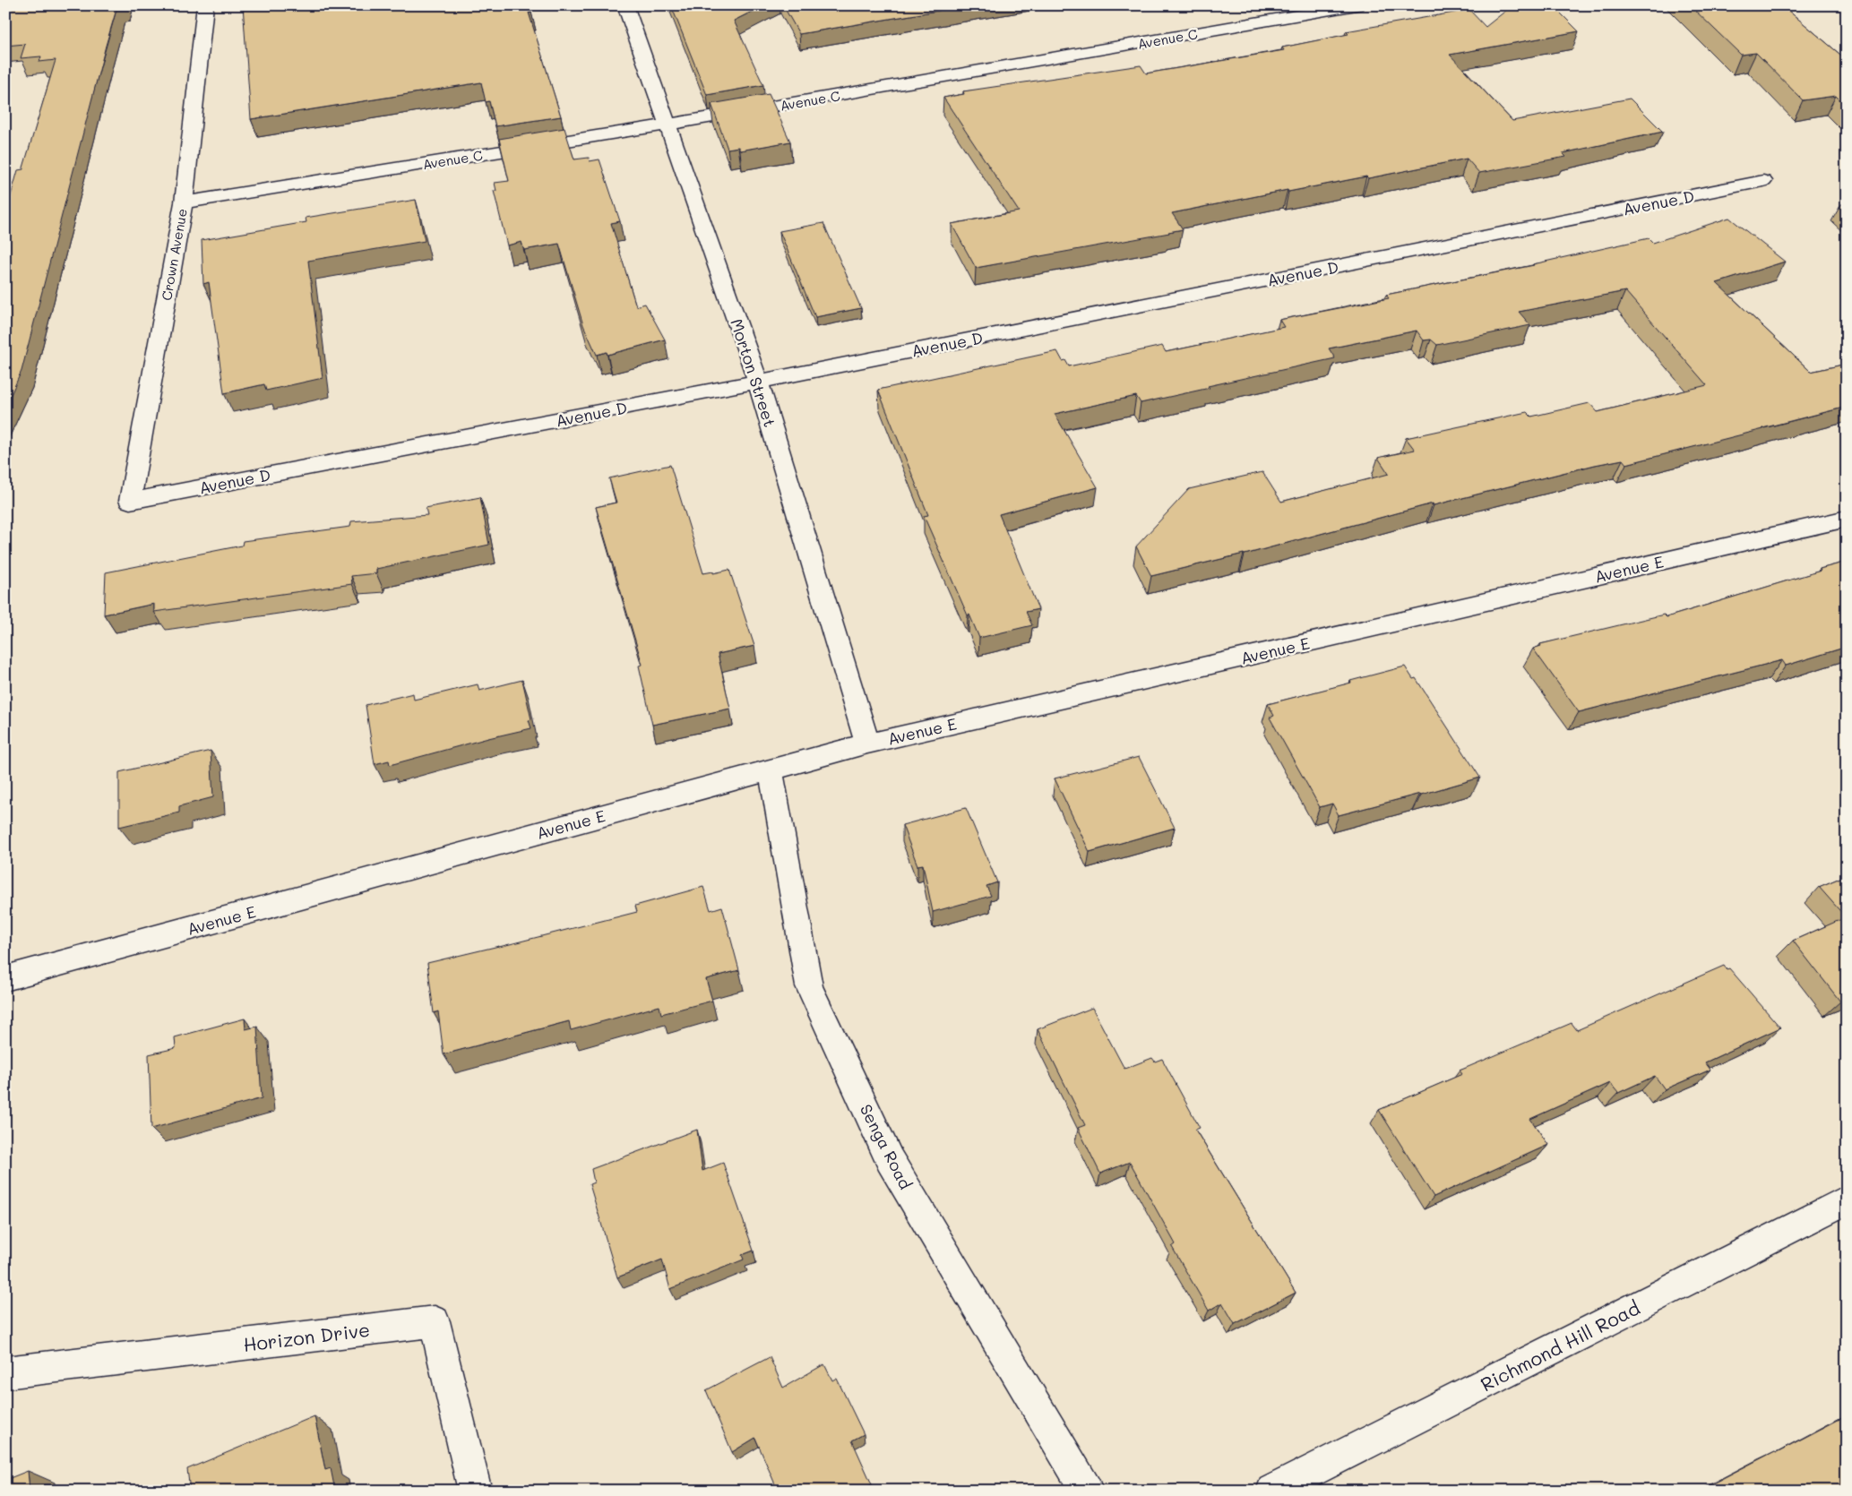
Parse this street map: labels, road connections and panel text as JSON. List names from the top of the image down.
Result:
{
  "streets": {
    "street": [
      "Avenue C",
      "Avenue D",
      "Crown Avenue",
      "Morton Street",
      "Avenue E",
      "Senga Road",
      "Horizon Drive",
      "Richmond Hill Road"
    ]
  },
  "crossings": [
    ["Avenue C", "Crown Avenue"],
    ["Avenue C", "Morton Street"],
    ["Avenue D", "Crown Avenue"],
    ["Avenue D", "Morton Street"],
    ["Morton Street", "Avenue E"],
    ["Avenue E", "Senga Road"]
  ]
}
